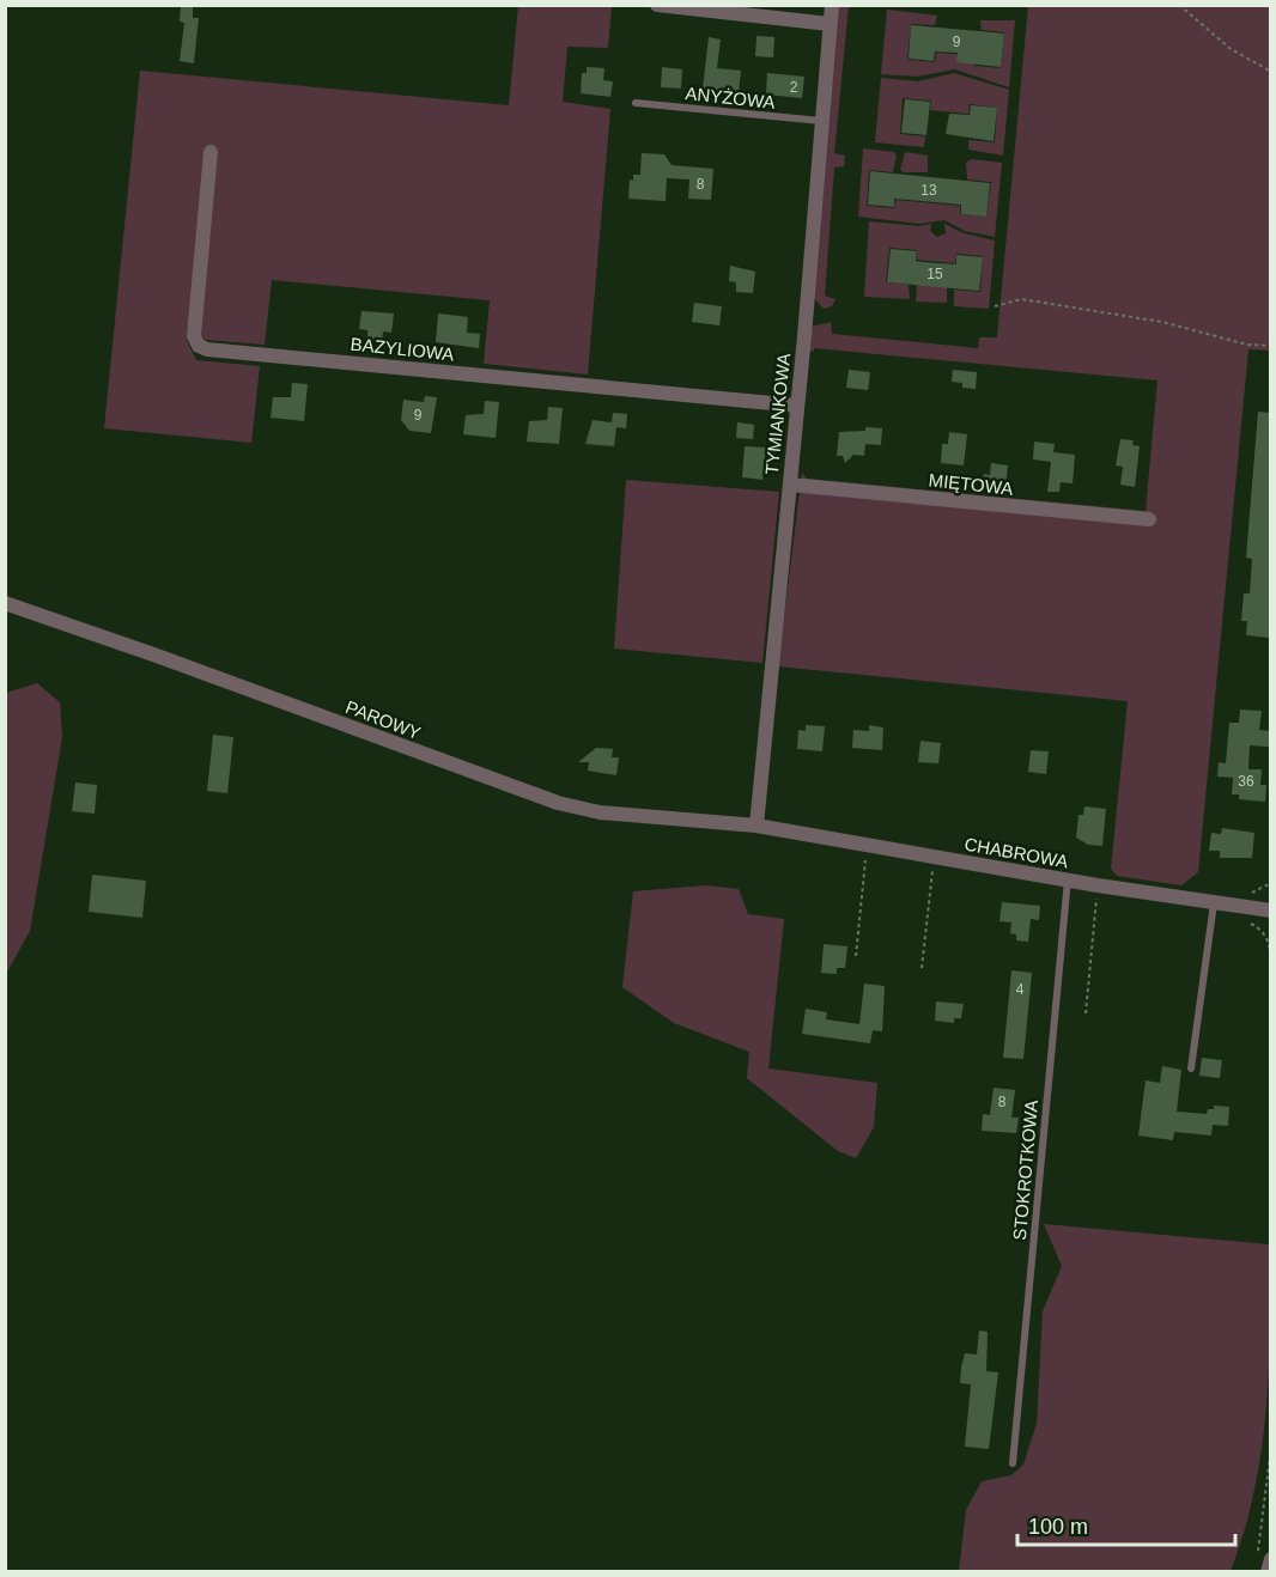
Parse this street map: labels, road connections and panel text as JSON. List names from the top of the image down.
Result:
{
  "streets": {
    "street": [
      "BAZYLIOWA",
      "TYMIANKOWA",
      "MIĘTOWA",
      "PAROWY",
      "CHABROWA"
    ],
    "lane": ["ANYŻOWA", "STOKROTKOWA"]
  },
  "crossings": [
    ["ANYŻOWA", "TYMIANKOWA"],
    ["BAZYLIOWA", "TYMIANKOWA"],
    ["TYMIANKOWA", "MIĘTOWA"],
    ["TYMIANKOWA", "PAROWY"],
    ["TYMIANKOWA", "CHABROWA"],
    ["PAROWY", "CHABROWA"],
    ["CHABROWA", "STOKROTKOWA"]
  ],
  "house_numbers": [
    "9",
    "2",
    "8",
    "13",
    "15",
    "9",
    "36",
    "4",
    "8"
  ],
  "scale_bar": "100 m"
}
